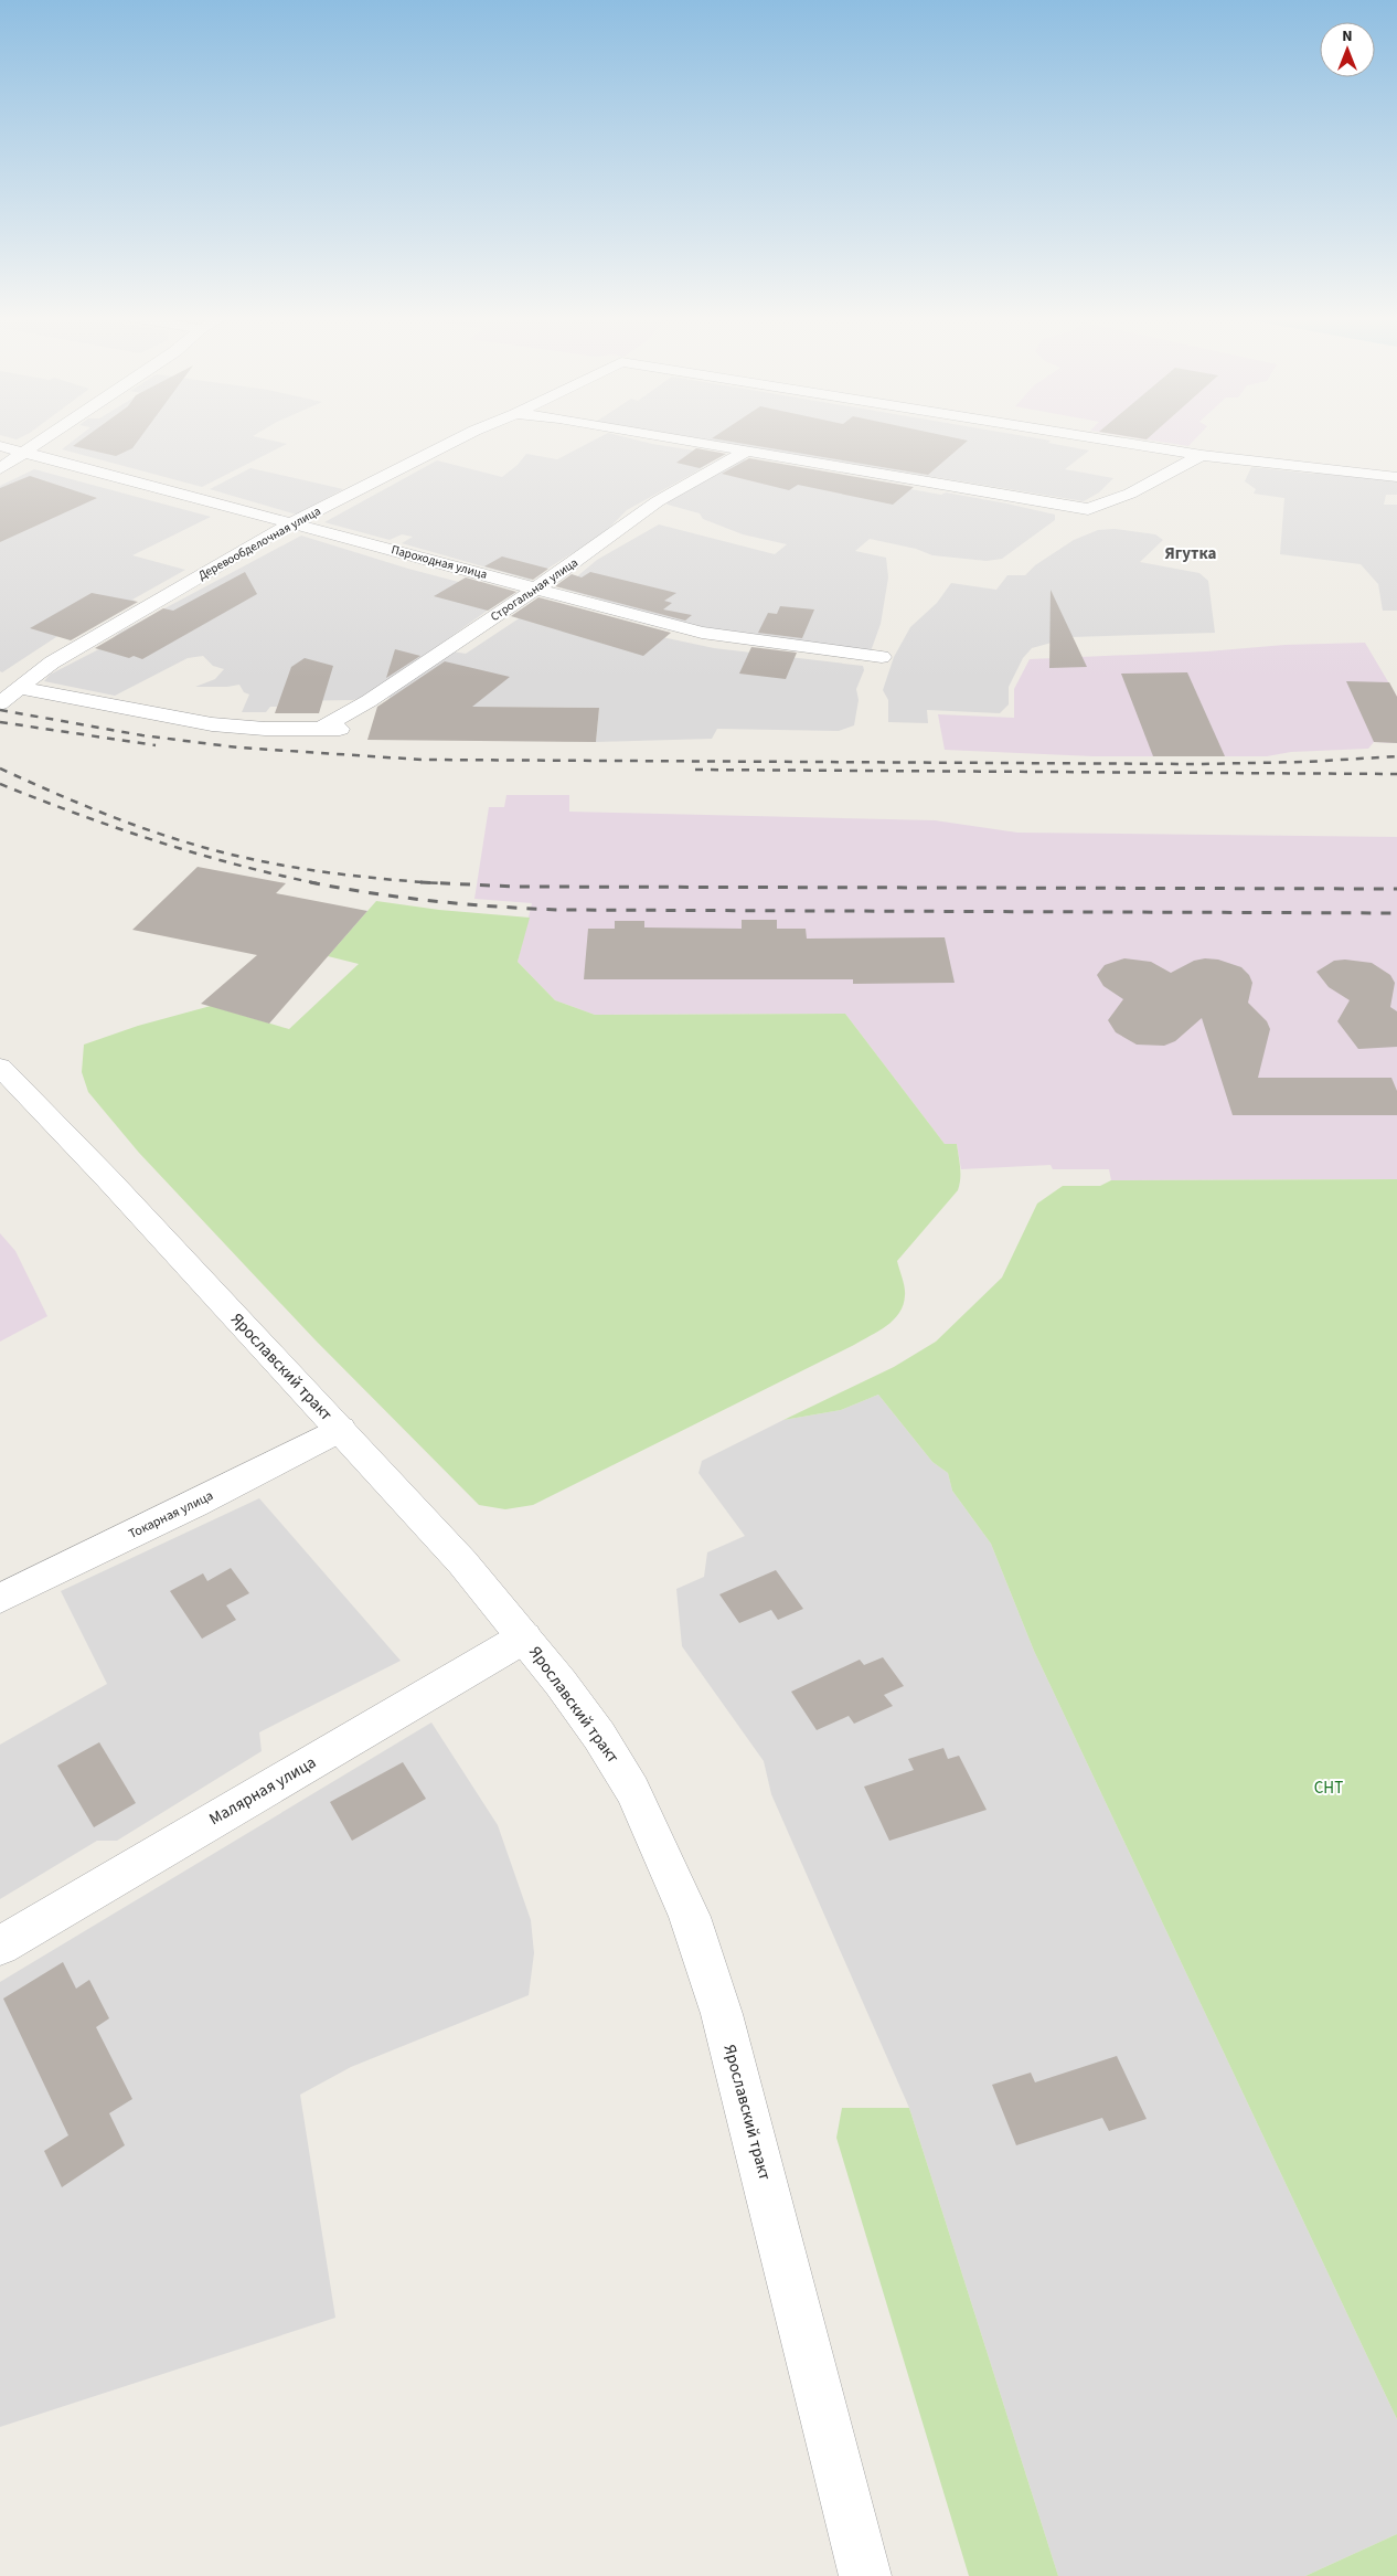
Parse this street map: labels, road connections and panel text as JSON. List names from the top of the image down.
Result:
{
  "streets": {
    "street": [
      "Деревообделочная улица",
      "Пароходная улица",
      "Строгальная улица",
      "Ярославский тракт",
      "Токарная улица",
      "Малярная улица"
    ]
  },
  "crossings": [
    ["Деревообделочная улица", "Пароходная улица"],
    ["Пароходная улица", "Строгальная улица"],
    ["Ярославский тракт", "Токарная улица"],
    ["Ярославский тракт", "Малярная улица"]
  ],
  "districts": ["Ягутка"],
  "parks": ["СНТ"],
  "north": "top"
}
